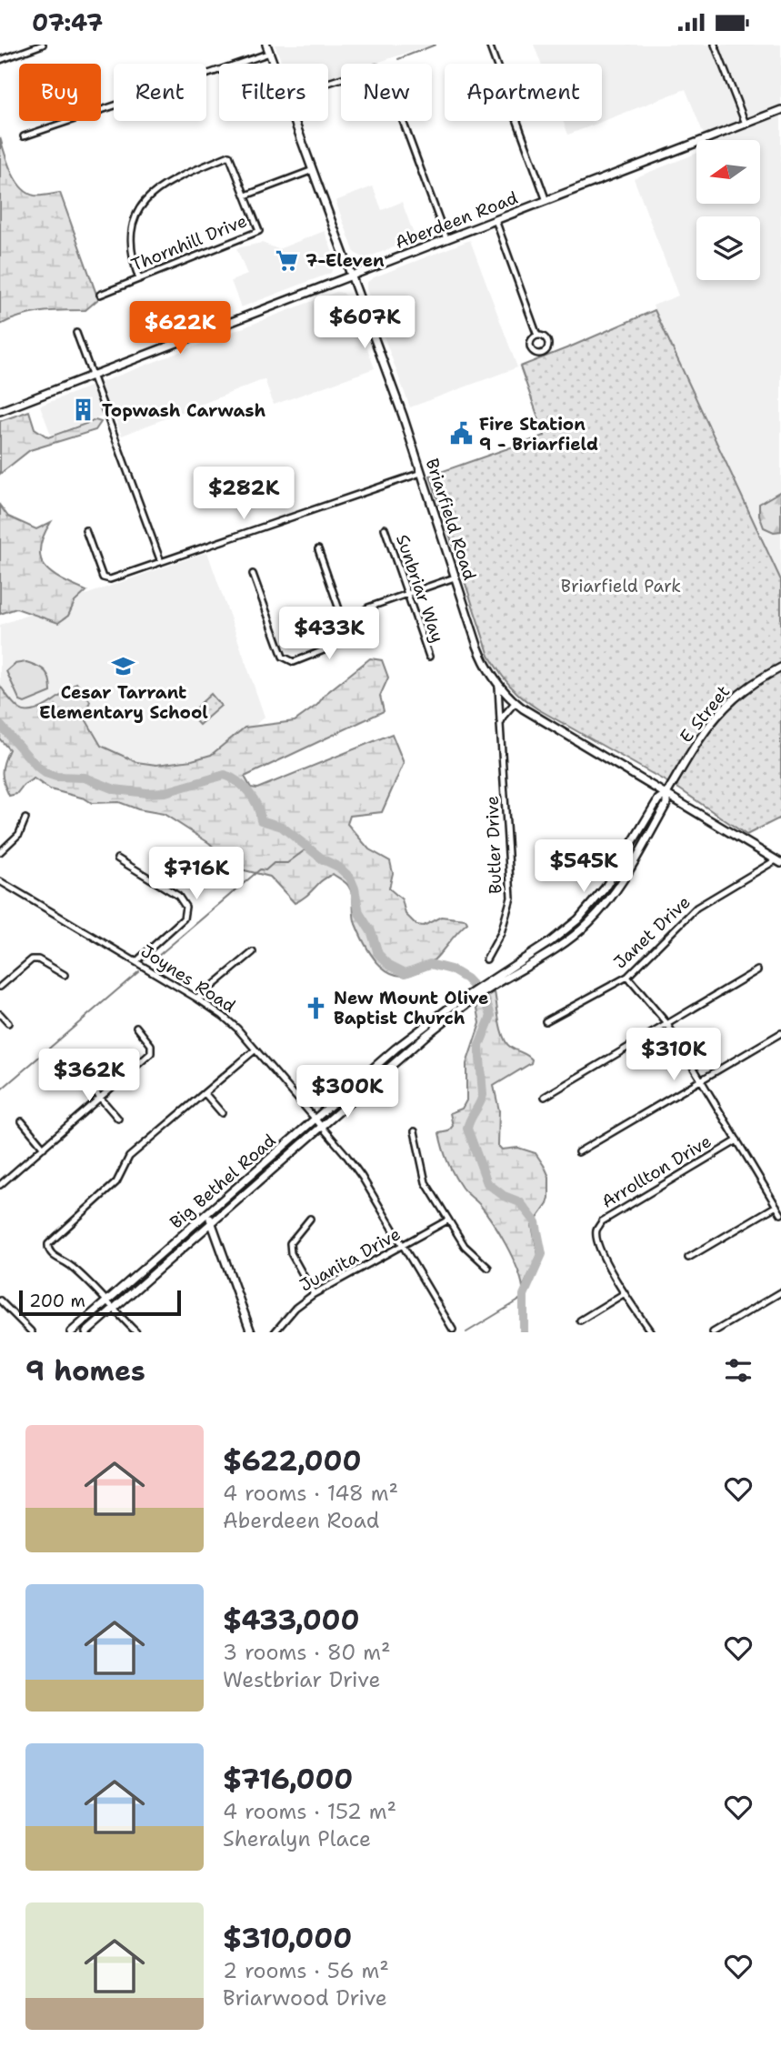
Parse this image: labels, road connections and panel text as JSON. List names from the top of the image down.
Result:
{
  "streets": {
    "main road": [
      "Aberdeen Road",
      "Briarfield Road",
      "E Street",
      "Big Bethel Road"
    ],
    "street": [
      "Thornhill Drive",
      "Sunbriar Way",
      "Butler Drive",
      "Janet Drive",
      "Joynes Road",
      "Arrollton Drive",
      "Juanita Drive"
    ]
  },
  "crossings": [
    ["Aberdeen Road", "Briarfield Road"],
    ["Thornhill Drive", "Briarfield Road"],
    ["Briarfield Road", "E Street"],
    ["Briarfield Road", "Butler Drive"],
    ["Briarfield Road", "Janet Drive"],
    ["Briarfield Road", "Big Bethel Road"],
    ["E Street", "Big Bethel Road"],
    ["Joynes Road", "Big Bethel Road"],
    ["Joynes Road", "Juanita Drive"]
  ],
  "parks": ["Briarfield Park"],
  "places": {
    "supermarket": ["7-Eleven"],
    "building": ["Topwash Carwash"],
    "public building": ["Fire Station 9 - Briarfield"],
    "school or university": ["Cesar Tarrant Elementary School"],
    "church": ["New Mount Olive Baptist Church"]
  },
  "scale_bar": "200 m",
  "north": "left",
  "page": {
    "status": "07:47",
    "chip": [
      "Buy",
      "Rent",
      "Filters",
      "New",
      "Apartment"
    ],
    "price": [
      "$607K",
      "$622K",
      "$282K",
      "$433K",
      "$545K",
      "$716K",
      "$310K",
      "$362K",
      "$300K"
    ],
    "scale": "200 m",
    "heading": "9 homes",
    "list": [
      {
        "name": "$622,000",
        "note": "4 rooms · 148 m² · Aberdeen Road"
      },
      {
        "name": "$433,000",
        "note": "3 rooms · 80 m² · Westbriar Drive"
      },
      {
        "name": "$716,000",
        "note": "4 rooms · 152 m² · Sheralyn Place"
      },
      {
        "name": "$310,000",
        "note": "2 rooms · 56 m² · Briarwood Drive"
      }
    ]
  }
}
